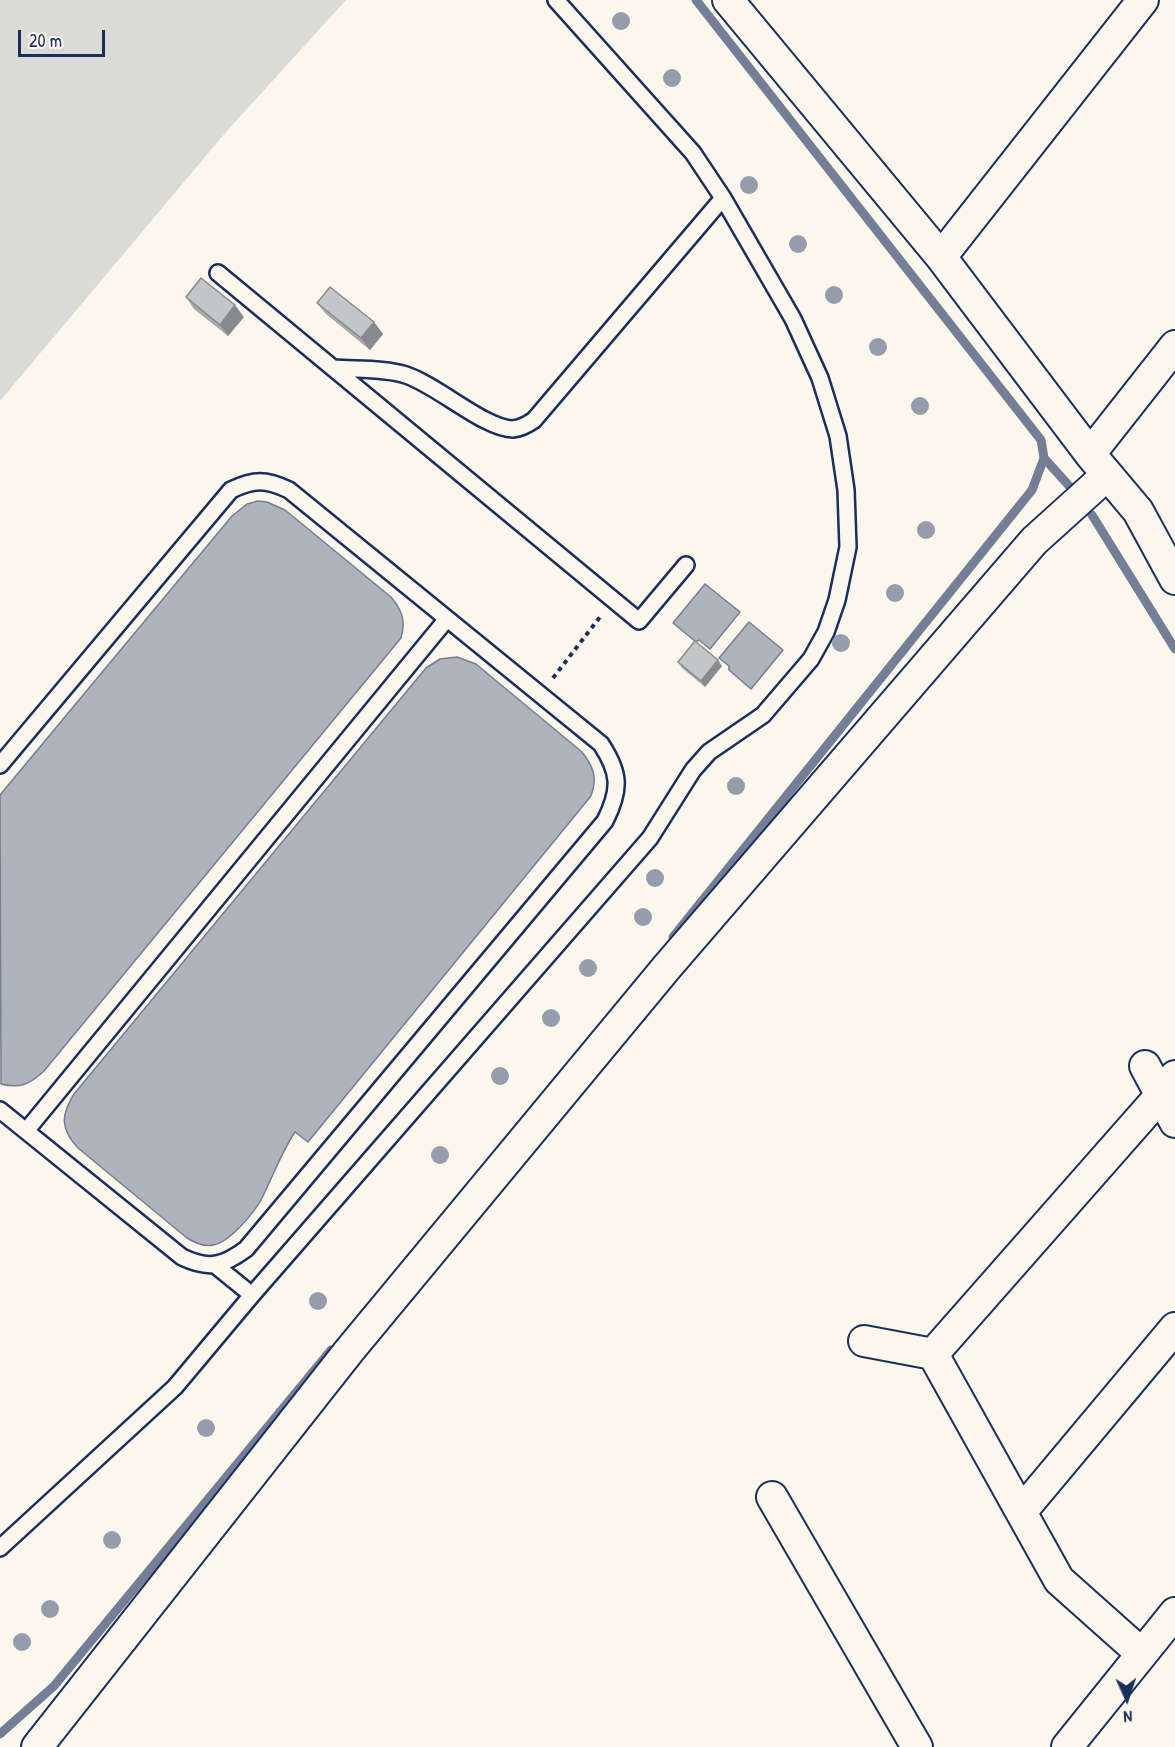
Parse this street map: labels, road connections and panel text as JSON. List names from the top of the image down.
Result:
{
  "scale_bar": "20 m",
  "north": "bottom"
}
